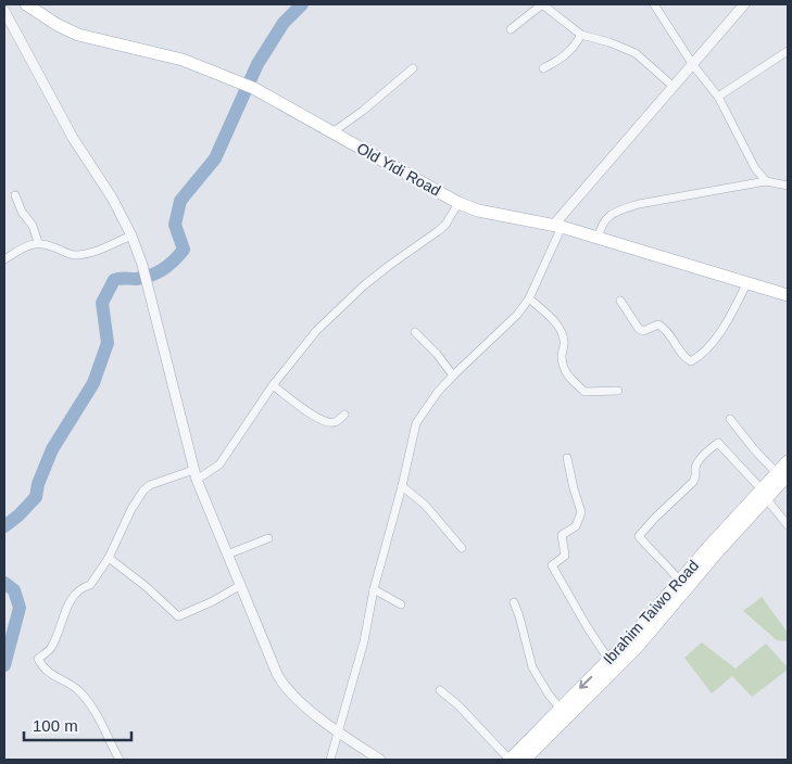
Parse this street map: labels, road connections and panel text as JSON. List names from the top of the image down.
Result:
{
  "streets": {
    "main road": ["Old Yidi Road", "Ibrahim Taiwo Road"]
  },
  "scale_bar": "100 m"
}
